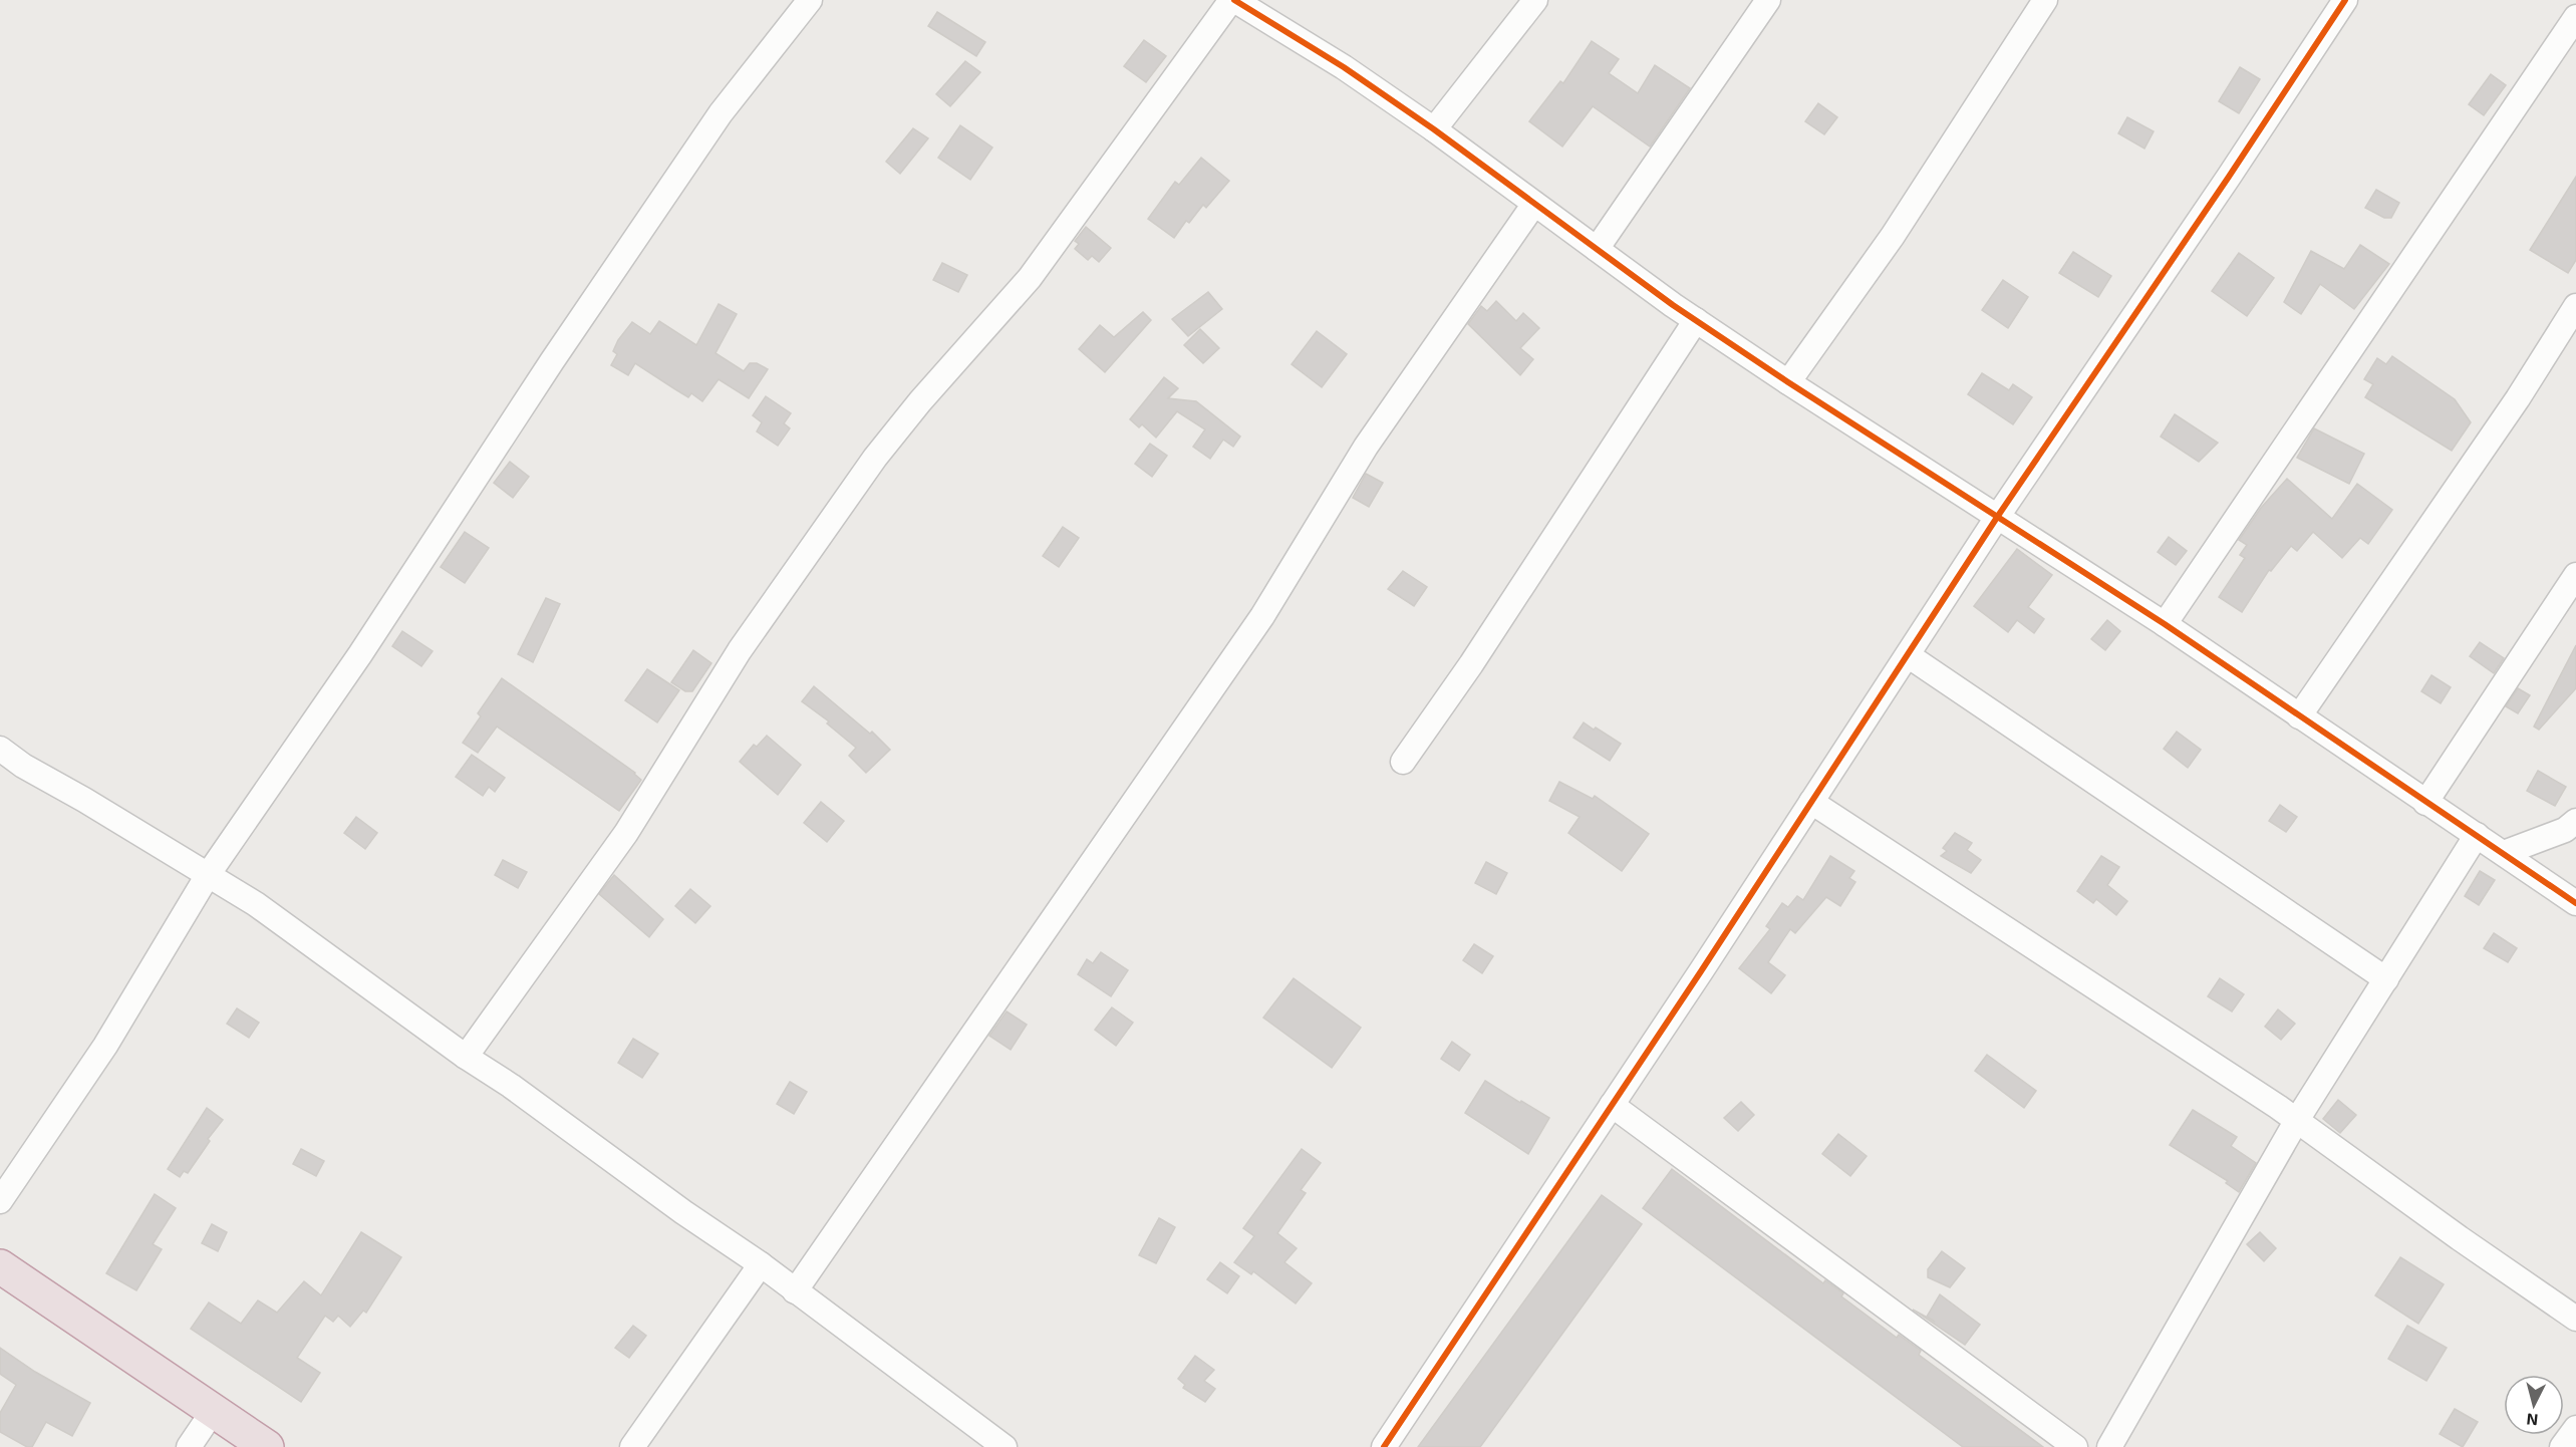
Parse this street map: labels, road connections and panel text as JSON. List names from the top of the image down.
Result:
{
  "north": "bottom"
}
